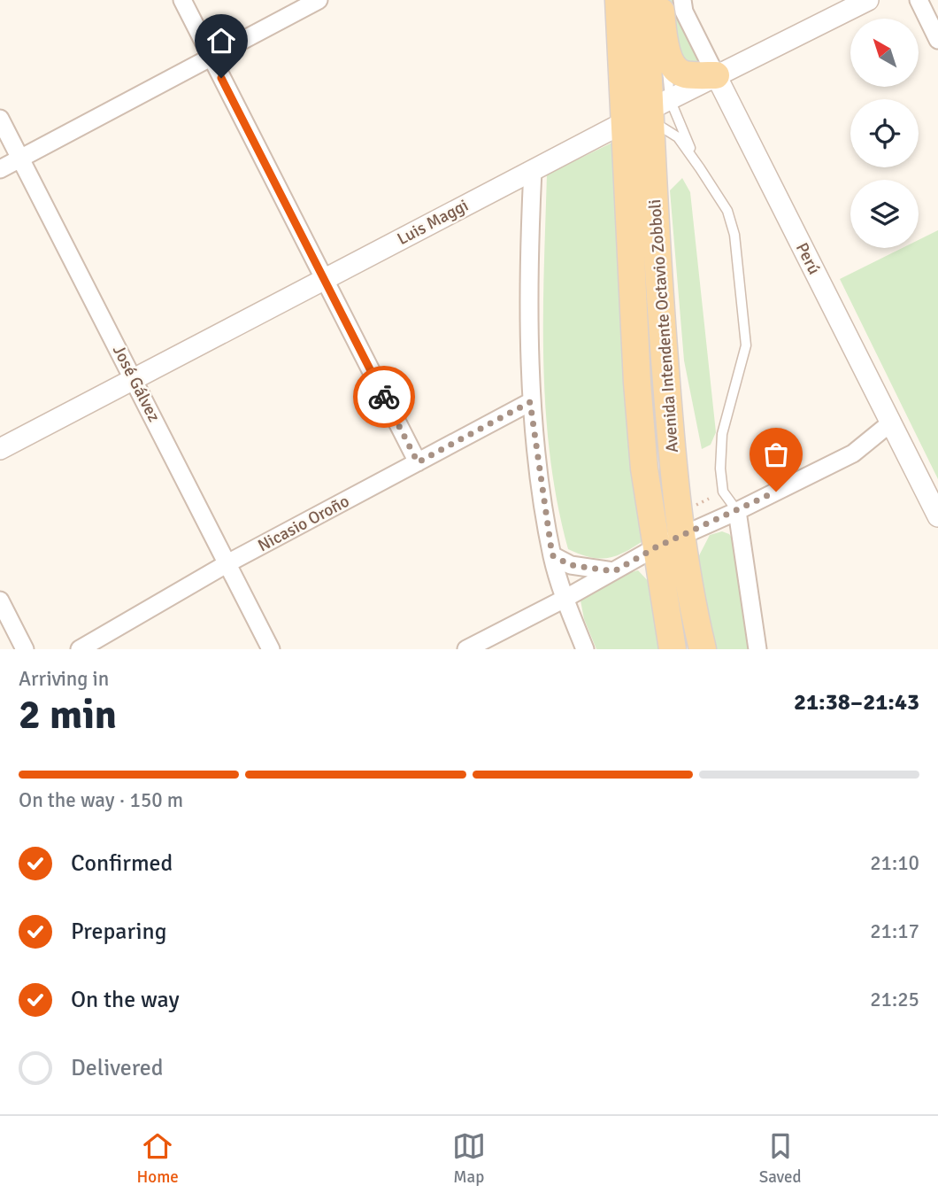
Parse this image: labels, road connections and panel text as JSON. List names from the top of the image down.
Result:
{
  "streets": {
    "main road": ["Avenida Intendente Octavio Zobboli"],
    "street": [
      "Luis Maggi",
      "Perú",
      "José Gálvez",
      "Nicasio Oroño"
    ]
  },
  "crossings": [
    ["Luis Maggi", "Perú"],
    ["Luis Maggi", "Avenida Intendente Octavio Zobboli"],
    ["Luis Maggi", "José Gálvez"],
    ["José Gálvez", "Nicasio Oroño"]
  ],
  "north": "top left",
  "page": {
    "heading": ["2 min", "Arriving in", "21:38–21:43"],
    "bar": "On the way · 150 m",
    "list": [
      ["Confirmed", "21:10"],
      ["Preparing", "21:17"],
      ["On the way", "21:25"],
      "Delivered"
    ],
    "tabs": ["Home", "Map", "Saved"]
  }
}
